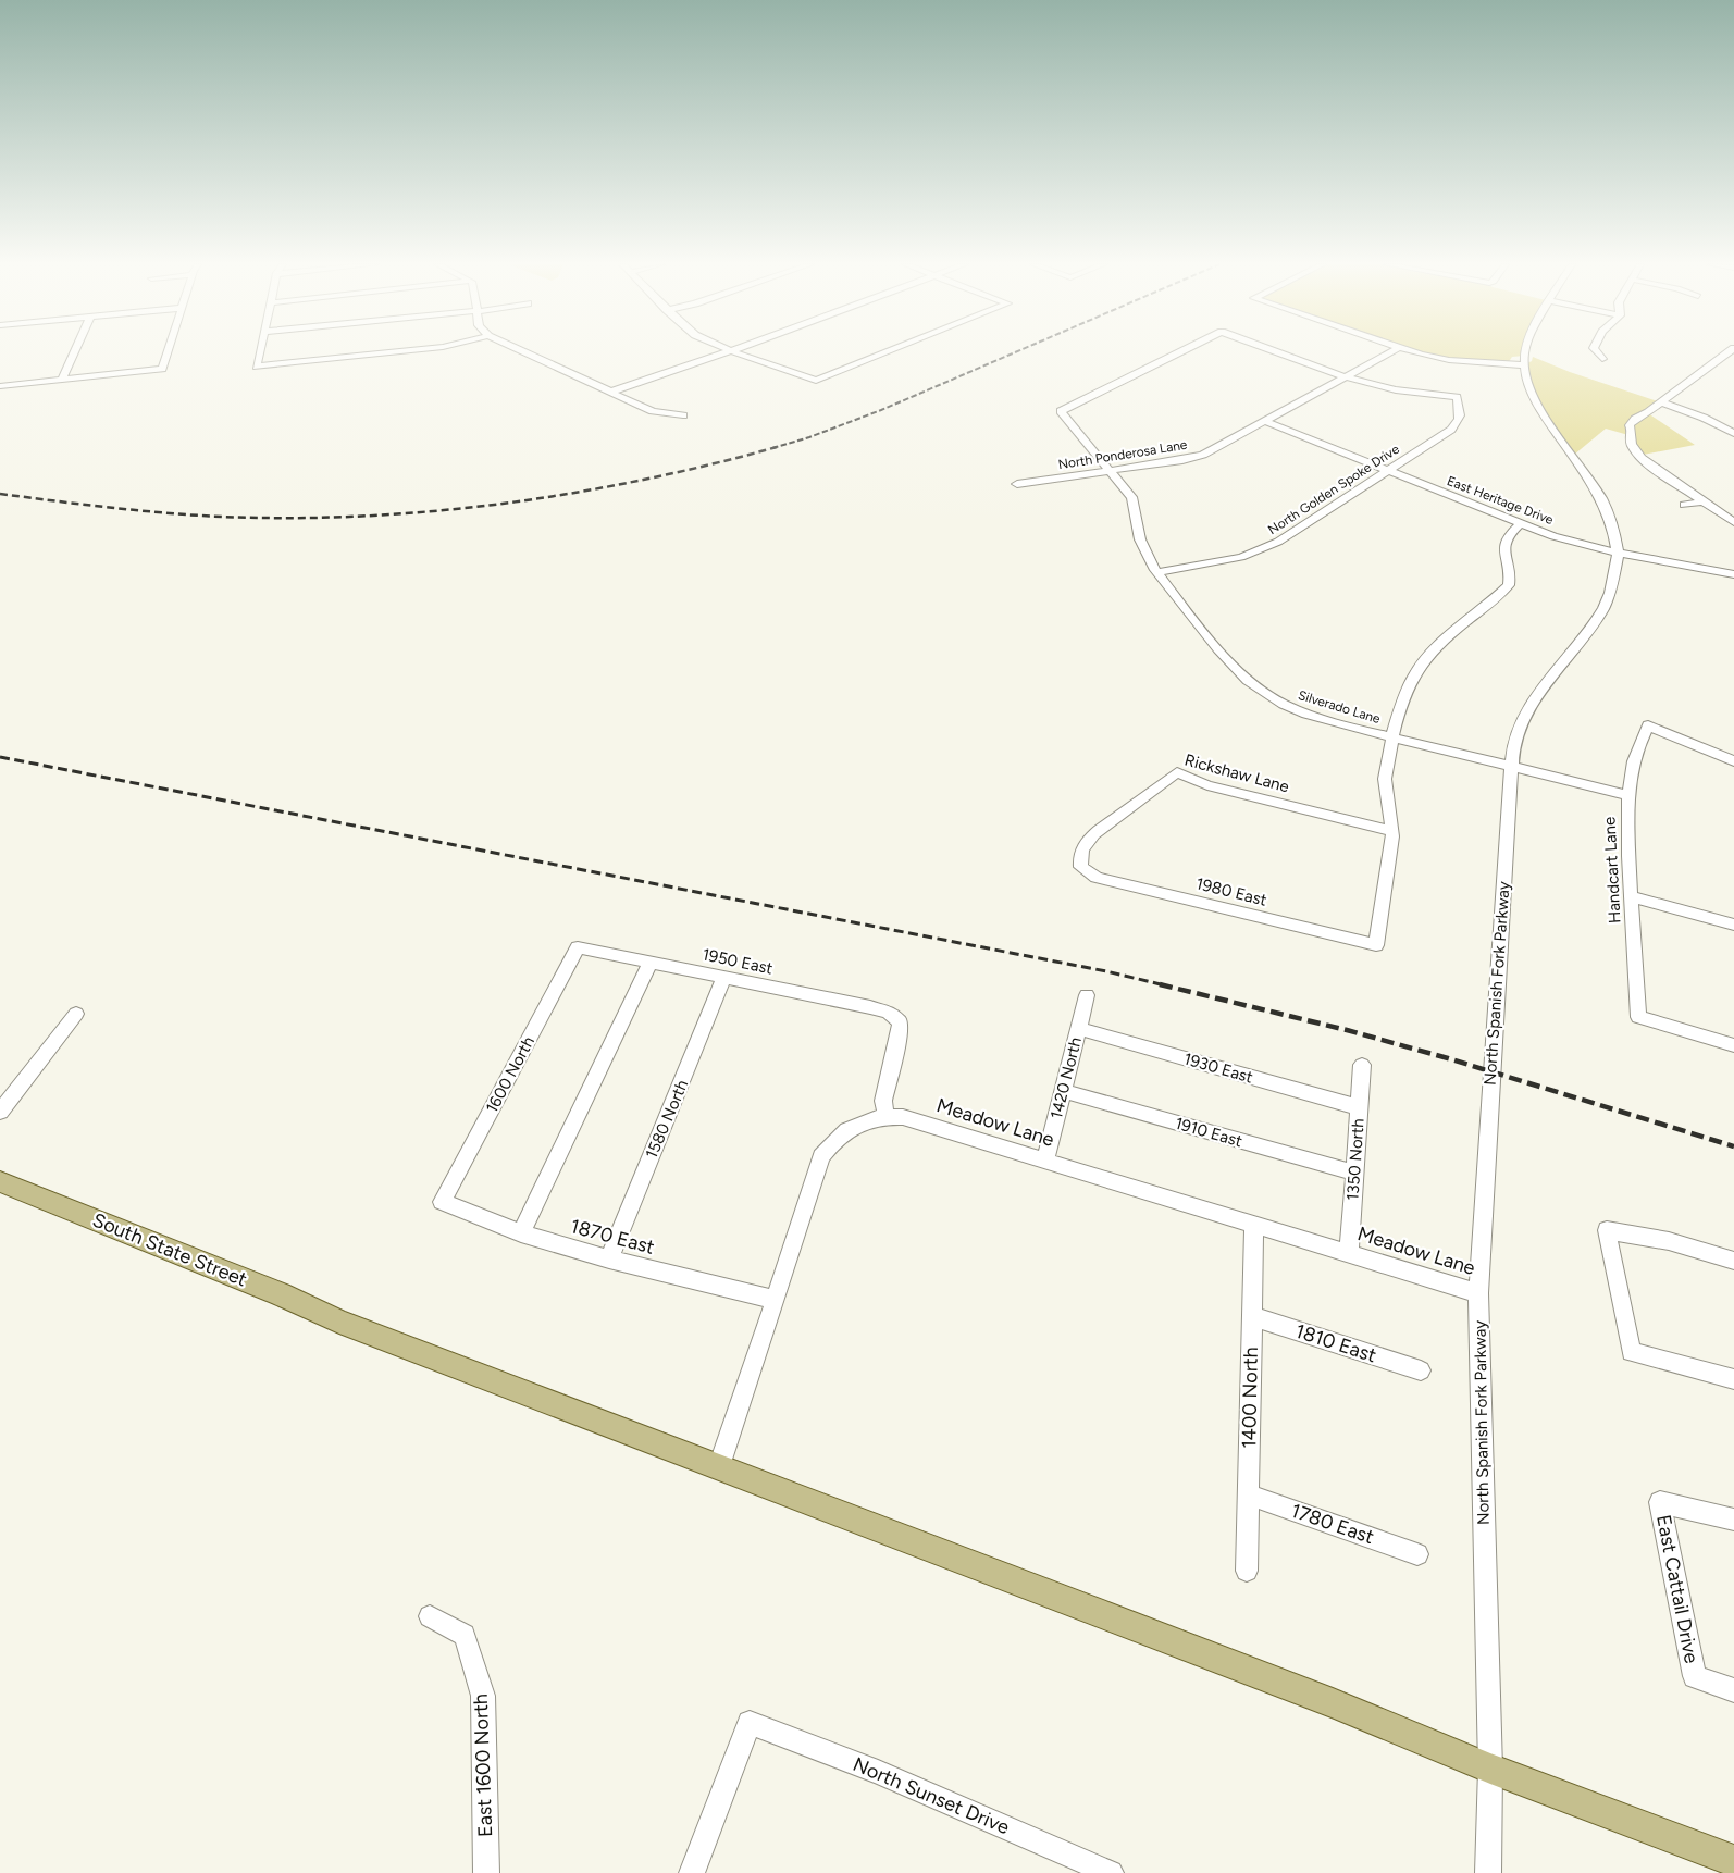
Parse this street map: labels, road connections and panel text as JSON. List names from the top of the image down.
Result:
{
  "streets": {
    "main road": ["South State Street"],
    "street": [
      "North Ponderosa Lane",
      "North Golden Spoke Drive",
      "East Heritage Drive",
      "Silverado Lane",
      "Rickshaw Lane",
      "Handcart Lane",
      "1980 East",
      "1950 East",
      "North Spanish Fork Parkway",
      "1930 East",
      "1600 North",
      "1420 North",
      "1580 North",
      "Meadow Lane",
      "1910 East",
      "1350 North",
      "1870 East",
      "1810 East",
      "1400 North",
      "1780 East",
      "East Cattail Drive",
      "East 1600 North",
      "North Sunset Drive"
    ]
  },
  "crossings": [
    ["North Ponderosa Lane", "North Golden Spoke Drive"],
    ["North Ponderosa Lane", "East Heritage Drive"],
    ["North Ponderosa Lane", "Silverado Lane"],
    ["North Golden Spoke Drive", "East Heritage Drive"],
    ["North Golden Spoke Drive", "Silverado Lane"],
    ["East Heritage Drive", "North Spanish Fork Parkway"],
    ["Silverado Lane", "Handcart Lane"],
    ["Silverado Lane", "North Spanish Fork Parkway"],
    ["Rickshaw Lane", "1980 East"],
    ["1950 East", "1600 North"],
    ["1950 East", "1580 North"],
    ["1950 East", "Meadow Lane"],
    ["North Spanish Fork Parkway", "Meadow Lane"],
    ["North Spanish Fork Parkway", "South State Street"],
    ["1930 East", "1420 North"],
    ["1930 East", "1350 North"],
    ["1600 North", "1870 East"],
    ["1420 North", "Meadow Lane"],
    ["1420 North", "1910 East"],
    ["1580 North", "1870 East"],
    ["Meadow Lane", "1350 North"],
    ["Meadow Lane", "1870 East"],
    ["Meadow Lane", "South State Street"],
    ["Meadow Lane", "1400 North"],
    ["1910 East", "1350 North"],
    ["1810 East", "1400 North"],
    ["1400 North", "1780 East"]
  ]
}
